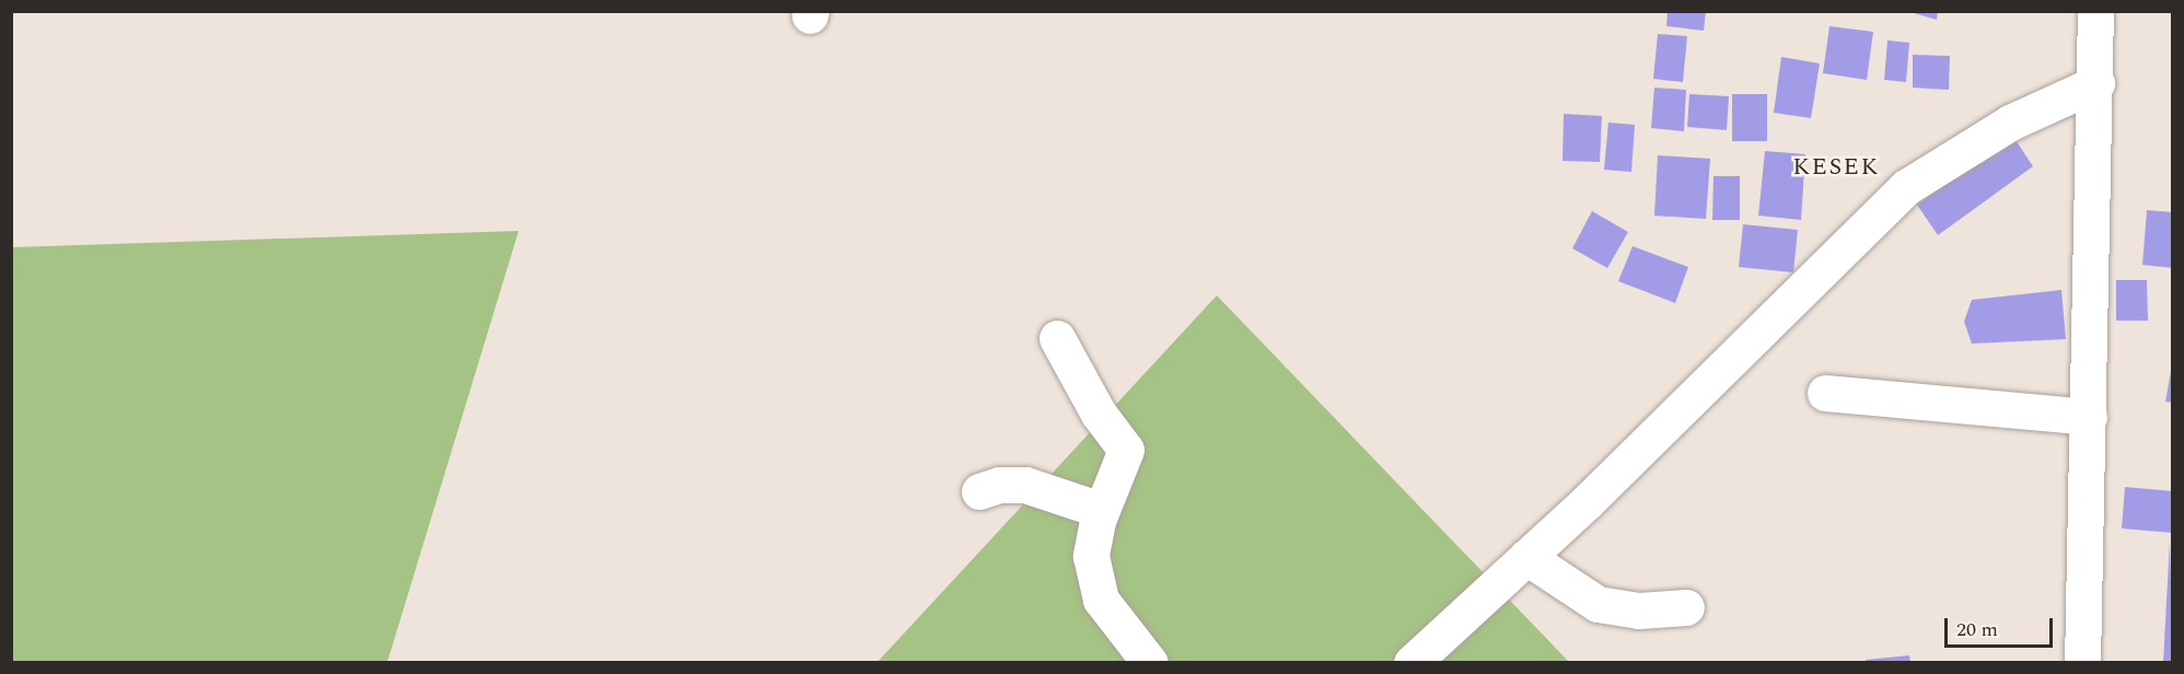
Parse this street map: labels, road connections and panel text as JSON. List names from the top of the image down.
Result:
{
  "districts": ["KESEK"],
  "scale_bar": "20 m"
}
